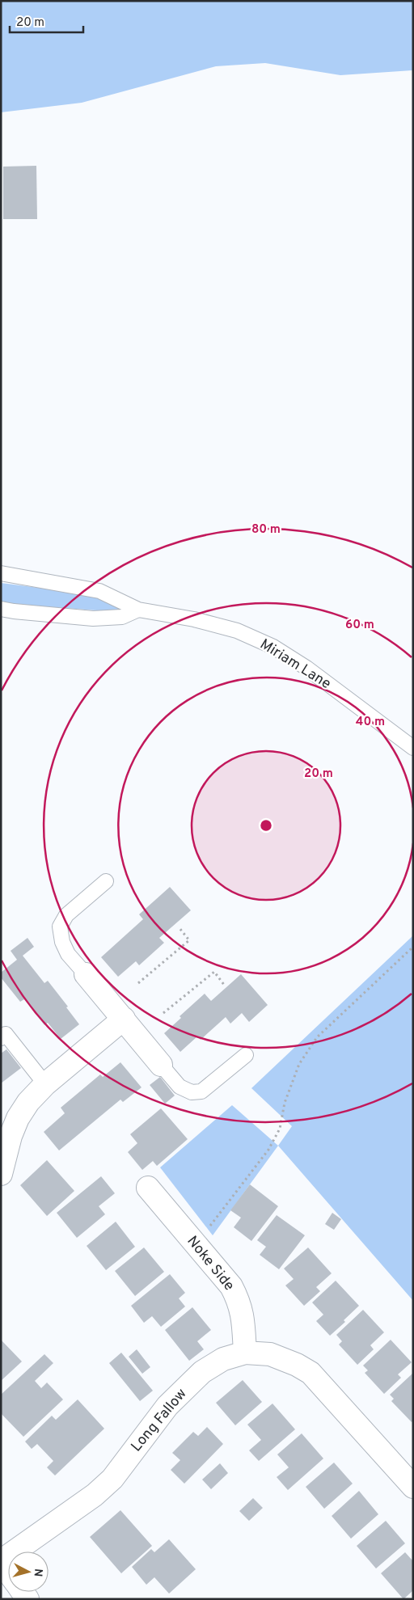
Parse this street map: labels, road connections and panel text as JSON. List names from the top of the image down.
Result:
{
  "streets": {
    "street": ["Noke Side", "Long Fallow"],
    "lane": ["Miriam Lane"]
  },
  "crossings": [
    ["Noke Side", "Long Fallow"]
  ],
  "scale_bar": "20 m",
  "north": "right",
  "rings": [
    "80 m",
    "60 m",
    "40 m",
    "20 m"
  ]
}
